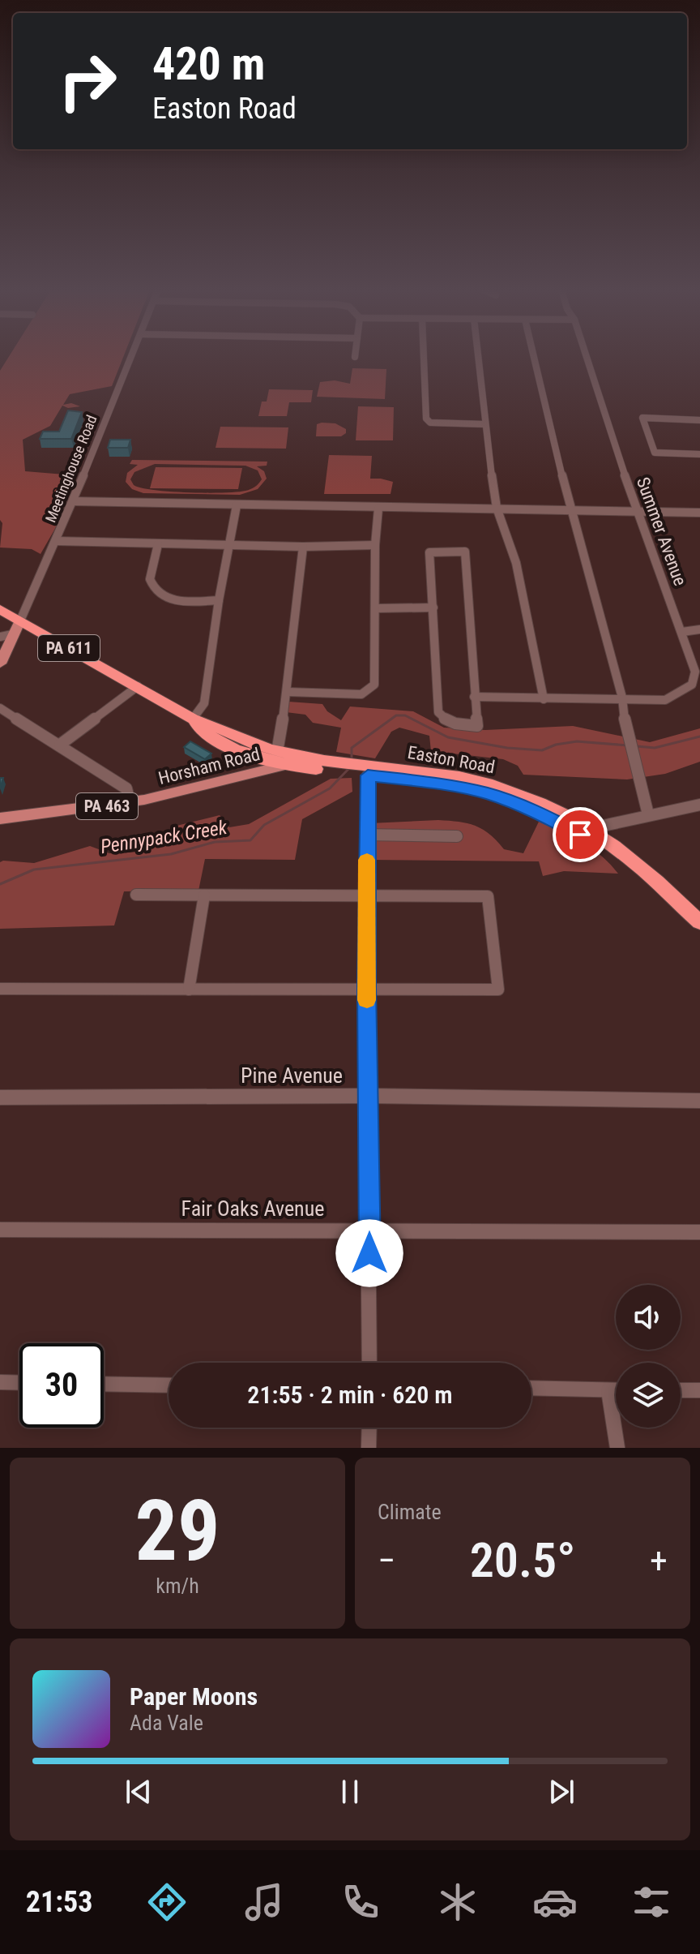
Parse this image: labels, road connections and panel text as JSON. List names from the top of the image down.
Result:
{
  "streets": {
    "highway": ["PA 611", "Easton Road"],
    "main road": ["Horsham Road", "PA 463"],
    "street": [
      "Meetinghouse Road",
      "Summer Avenue",
      "Pine Avenue",
      "Fair Oaks Avenue"
    ]
  },
  "crossings": [
    ["Meetinghouse Road", "Easton Road"],
    ["Easton Road", "Horsham Road"]
  ],
  "water": ["Pennypack Creek"],
  "page": {
    "turn": ["420 m", "Easton Road"],
    "limit": "30",
    "trip": "21:55 · 2 min · 620 m",
    "tile": [
      ["29", "km/h"],
      "Climate"
    ],
    "heat": ["−", "20.5°", "+"],
    "song": ["Paper Moons", "Ada Vale"],
    "tabs": "21:53"
  }
}
